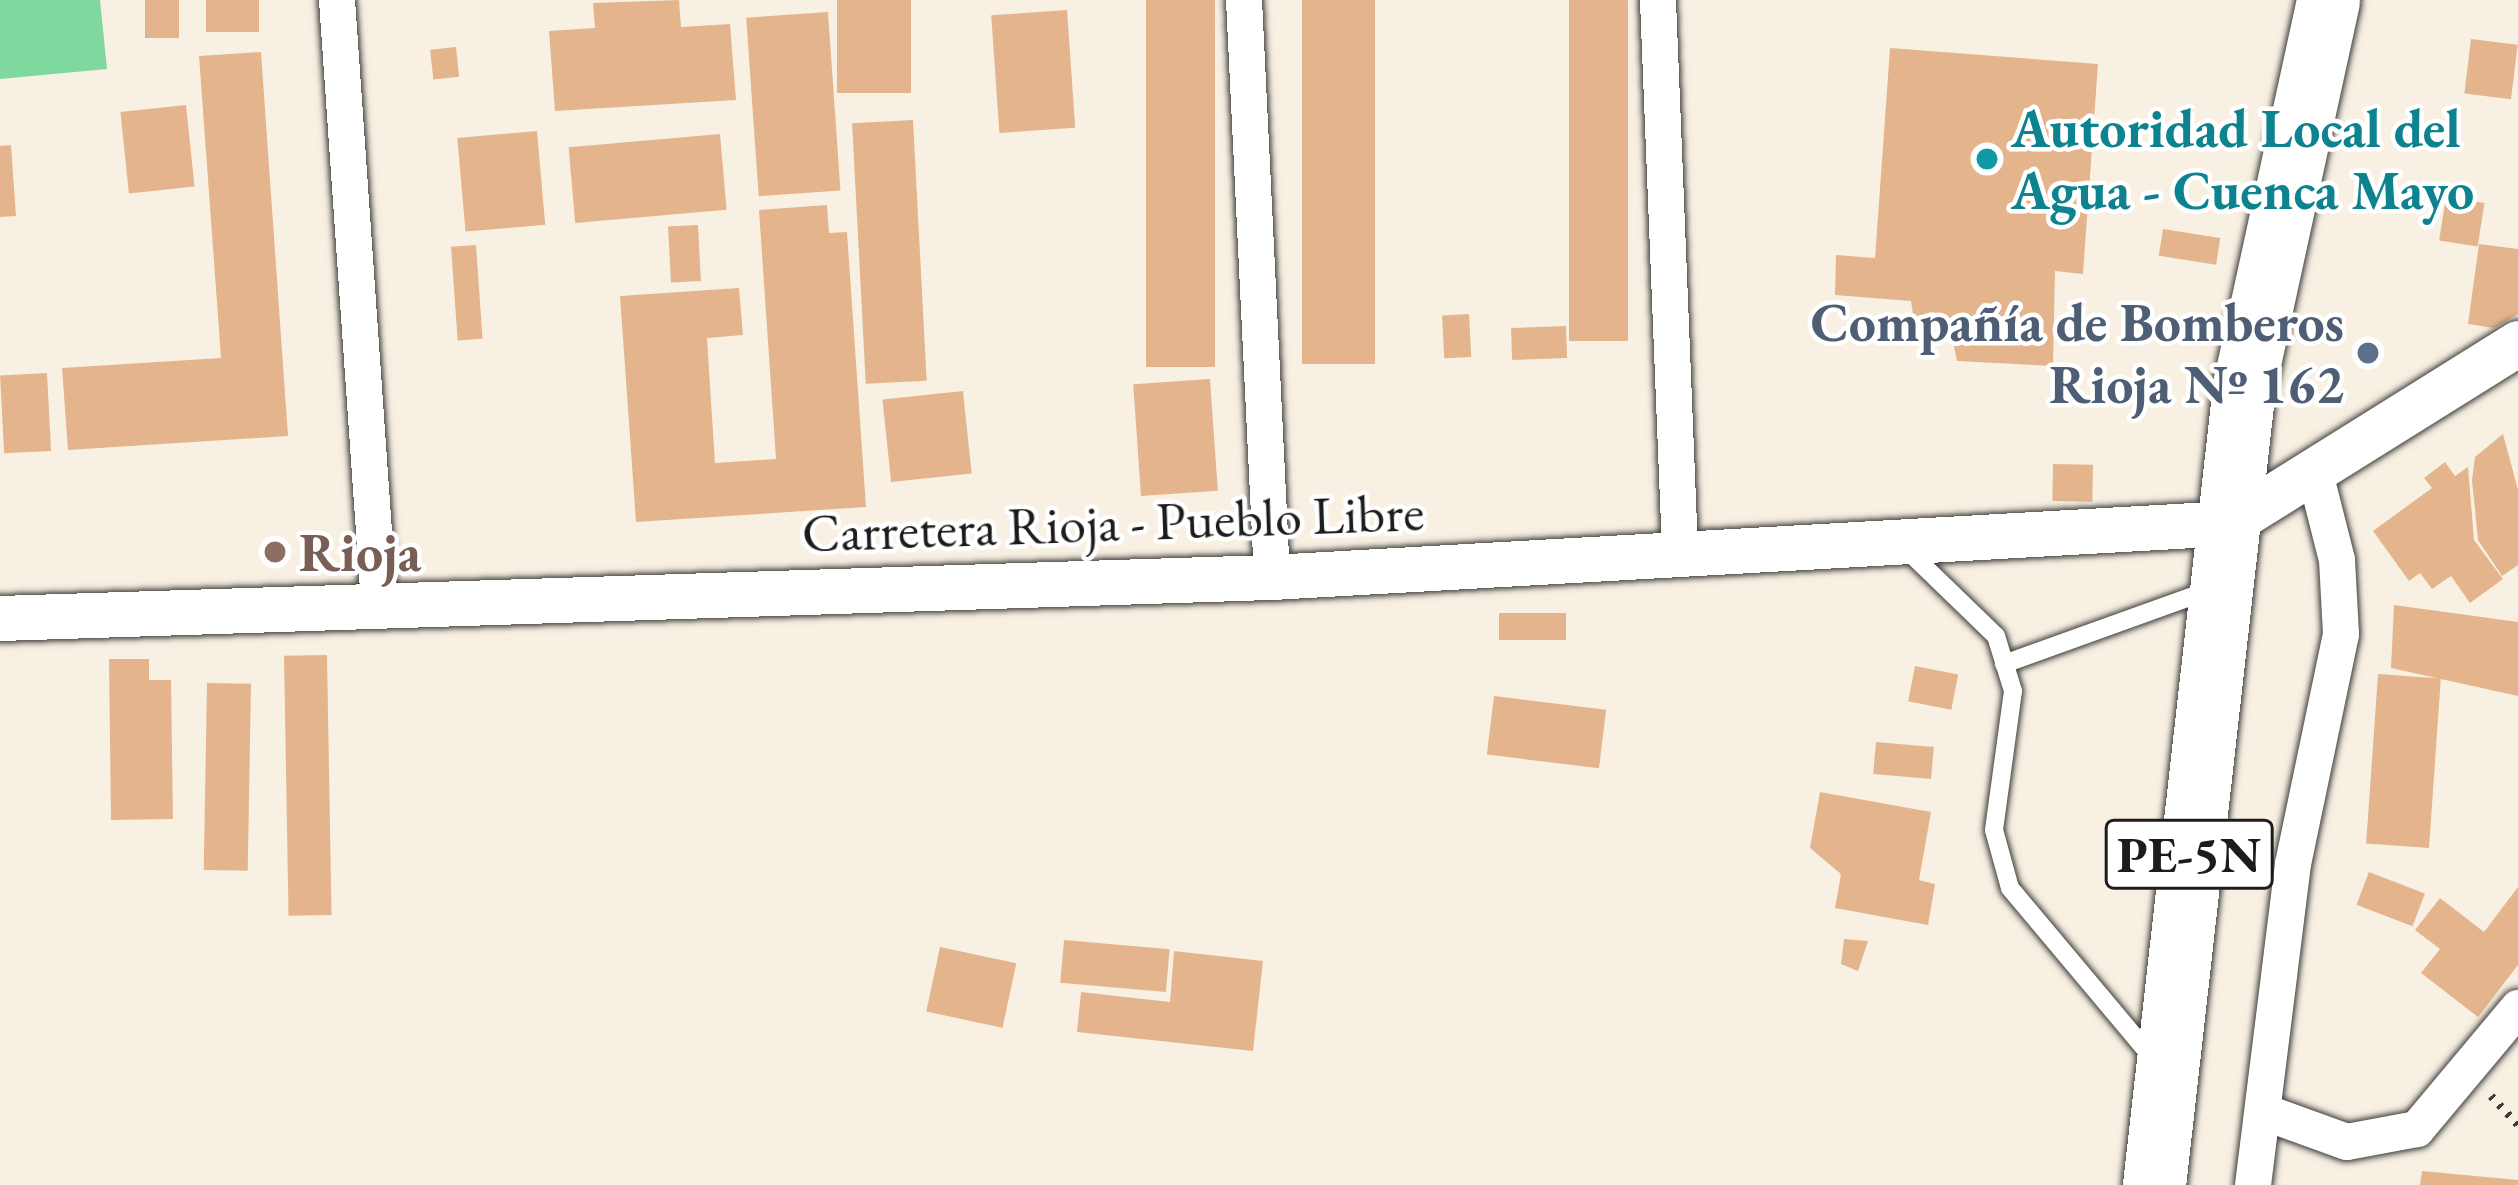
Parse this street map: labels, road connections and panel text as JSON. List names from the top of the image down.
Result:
{
  "streets": {
    "highway": ["PE-5N"],
    "street": ["Carretera Rioja - Pueblo Libre"]
  },
  "crossings": [
    ["Carretera Rioja - Pueblo Libre", "PE-5N"]
  ],
  "places": ["Autoridad Local del Agua - Cuenca Mayo", "Compañía de Bomberos Rioja Nº 162", "Rioja"]
}
